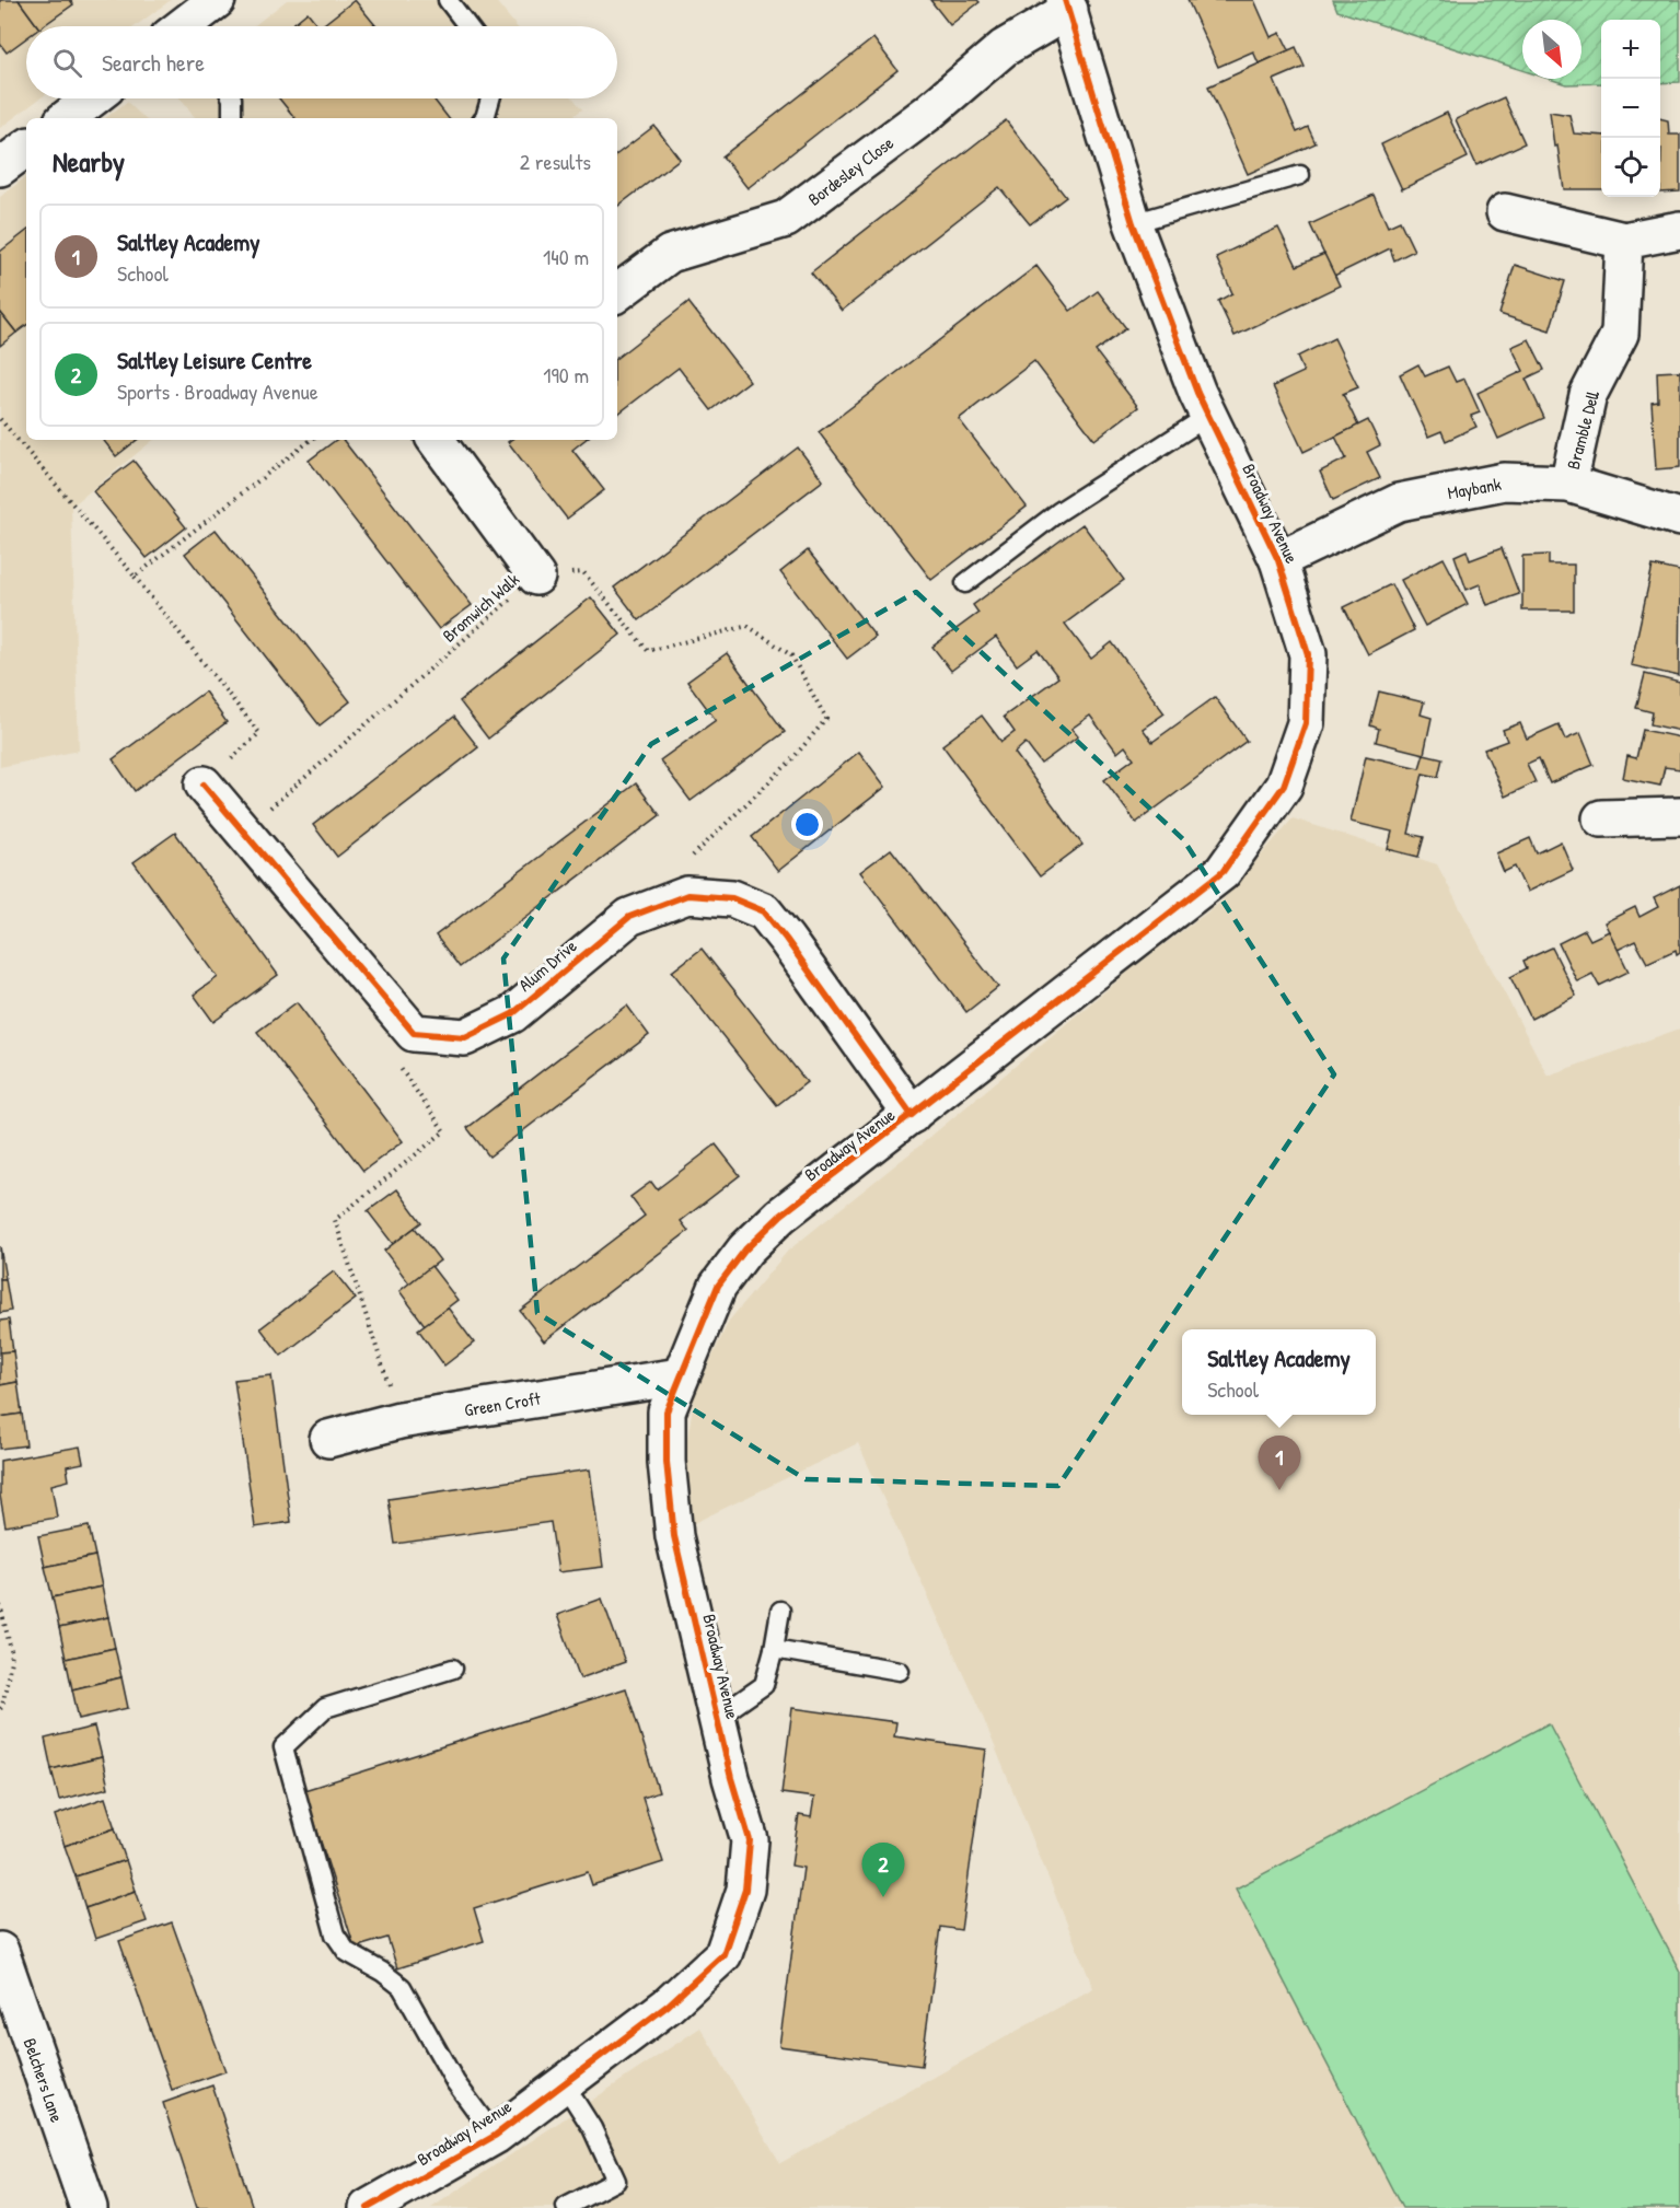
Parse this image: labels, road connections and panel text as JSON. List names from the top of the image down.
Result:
{
  "streets": {
    "street": [
      "Bordesley Close",
      "Bramble Dell",
      "Maybank",
      "Broadway Avenue",
      "Alum Drive",
      "Green Croft",
      "Belchers Lane"
    ],
    "path": ["Bromwich Walk"]
  },
  "crossings": [
    ["Bordesley Close", "Broadway Avenue"],
    ["Bramble Dell", "Maybank"],
    ["Maybank", "Broadway Avenue"],
    ["Broadway Avenue", "Alum Drive"],
    ["Broadway Avenue", "Green Croft"]
  ],
  "north": "bottom right",
  "page": {
    "map_buttons": ["+", "−"],
    "search": "Search here",
    "heading": ["Nearby", "2 results"],
    "list": [
      {
        "mark": "1",
        "name": "Saltley Academy",
        "note": "School",
        "value": "140 m"
      },
      {
        "mark": "2",
        "name": "Saltley Leisure Centre",
        "note": "Sports · Broadway Avenue",
        "value": "190 m"
      }
    ],
    "popup": ["Saltley Academy", "School"],
    "pins": ["1", "2"]
  }
}
